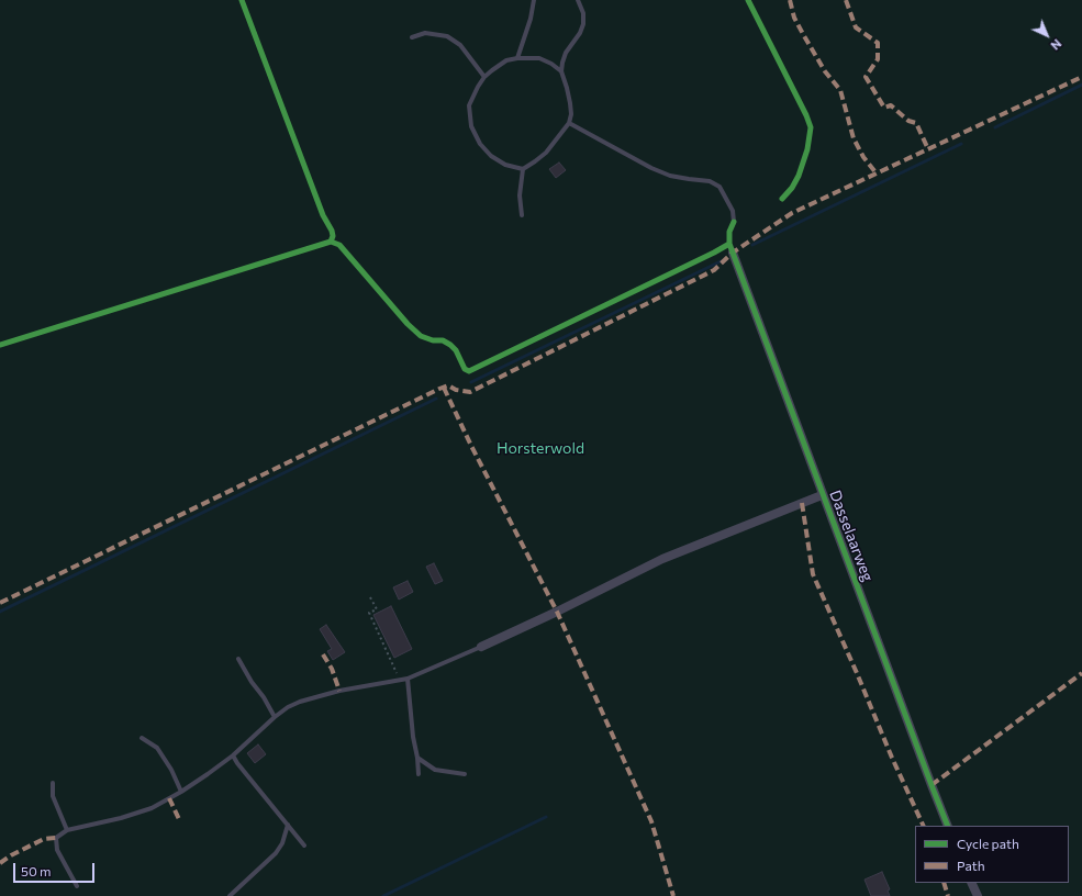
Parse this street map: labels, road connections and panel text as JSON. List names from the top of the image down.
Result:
{
  "streets": {
    "street": ["Dasselaarweg"]
  },
  "parks": ["Horsterwold"],
  "legend": ["Cycle path", "Path"],
  "scale_bar": "50 m",
  "north": "bottom right"
}
